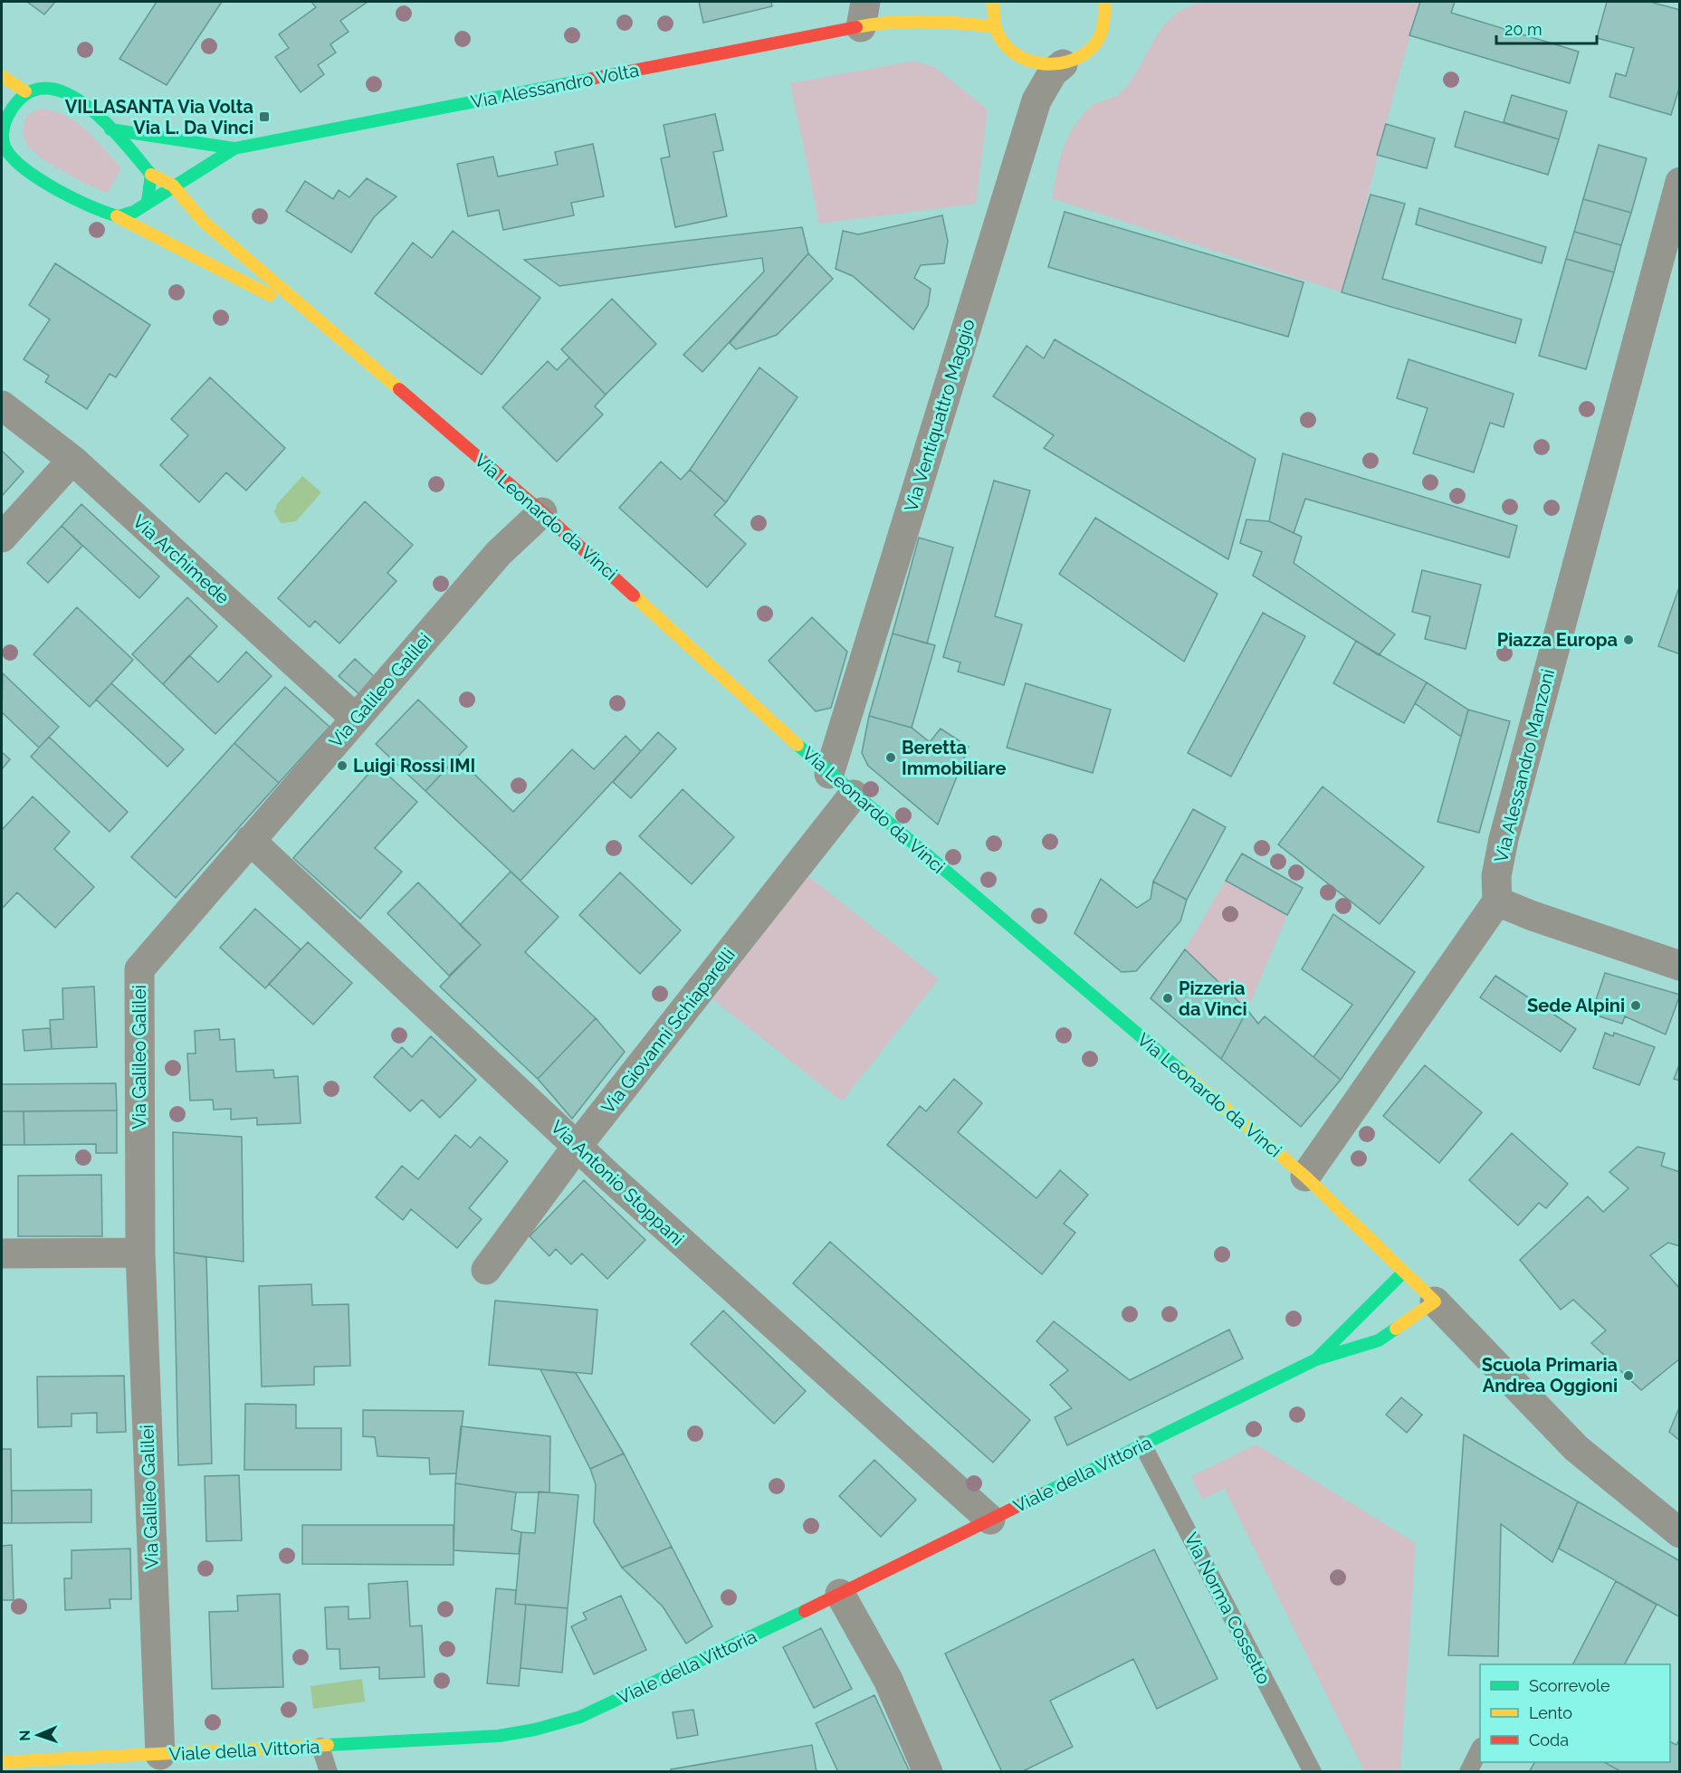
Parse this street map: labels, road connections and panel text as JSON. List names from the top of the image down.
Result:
{
  "streets": {
    "street": [
      "Via Alessandro Volta",
      "Via Ventiquattro Maggio",
      "Via Leonardo da Vinci",
      "Via Archimede",
      "Via Galileo Galilei",
      "Via Alessandro Manzoni",
      "Via Giovanni Schiaparelli",
      "Via Antonio Stoppani",
      "Viale della Vittoria"
    ],
    "lane": ["Via Norma Cossetto"]
  },
  "crossings": [
    ["Via Alessandro Volta", "Via Leonardo da Vinci"],
    ["Via Ventiquattro Maggio", "Via Leonardo da Vinci"],
    ["Via Leonardo da Vinci", "Via Galileo Galilei"],
    ["Via Leonardo da Vinci", "Via Giovanni Schiaparelli"],
    ["Via Leonardo da Vinci", "Viale della Vittoria"],
    ["Via Archimede", "Via Galileo Galilei"],
    ["Via Galileo Galilei", "Via Antonio Stoppani"],
    ["Via Galileo Galilei", "Viale della Vittoria"],
    ["Via Giovanni Schiaparelli", "Via Antonio Stoppani"],
    ["Via Antonio Stoppani", "Viale della Vittoria"],
    ["Viale della Vittoria", "Via Norma Cossetto"]
  ],
  "places": {
    "transit": ["VILLASANTA Via Volta Via L. Da Vinci"],
    "other": [
      "Piazza Europa",
      "Beretta Immobiliare",
      "Luigi Rossi IMI",
      "Pizzeria da Vinci",
      "Sede Alpini",
      "Scuola Primaria Andrea Oggioni"
    ]
  },
  "legend": ["Scorrevole", "Lento", "Coda"],
  "scale_bar": "20 m",
  "north": "left"
}
